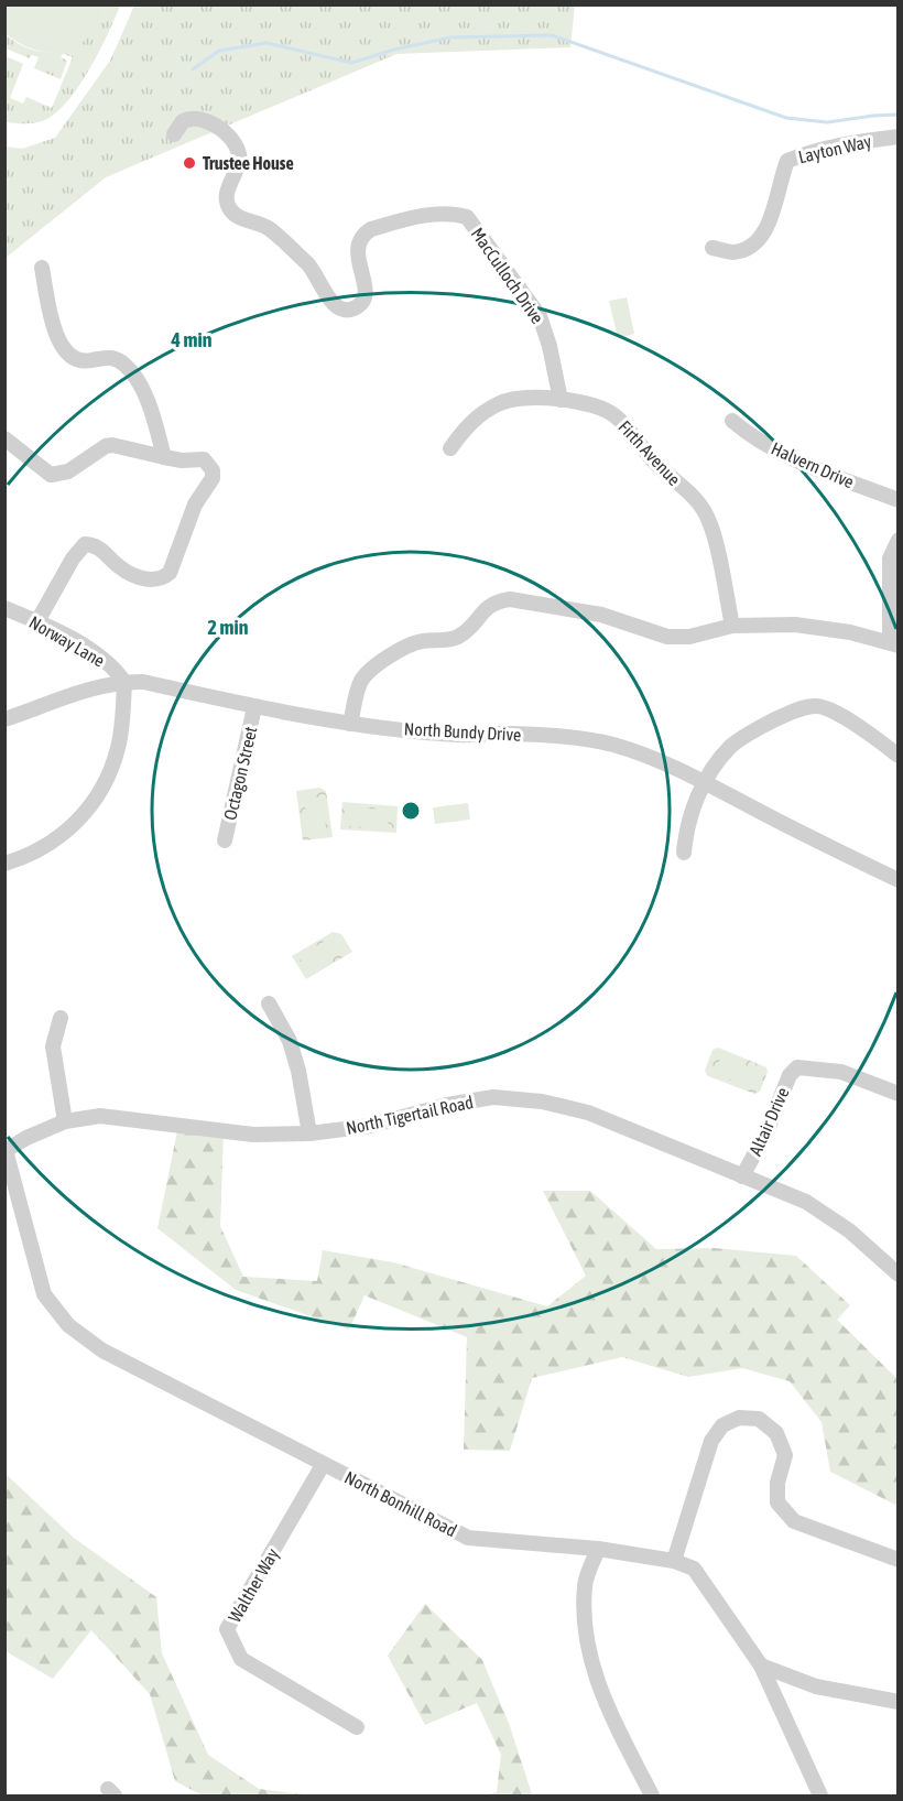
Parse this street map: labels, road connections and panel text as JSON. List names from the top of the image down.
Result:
{
  "streets": {
    "street": [
      "Layton Way",
      "MacCulloch Drive",
      "Firth Avenue",
      "Halvern Drive",
      "Norway Lane",
      "North Bundy Drive",
      "Octagon Street",
      "North Tigertail Road",
      "Altair Drive",
      "North Bonhill Road",
      "Walther Way"
    ]
  },
  "crossings": [
    ["MacCulloch Drive", "Firth Avenue"],
    ["Norway Lane", "North Bundy Drive"],
    ["North Bundy Drive", "Octagon Street"],
    ["North Tigertail Road", "Altair Drive"],
    ["North Tigertail Road", "North Bonhill Road"],
    ["North Bonhill Road", "Walther Way"]
  ],
  "places": ["Trustee House"],
  "rings": ["4 min", "2 min"]
}
